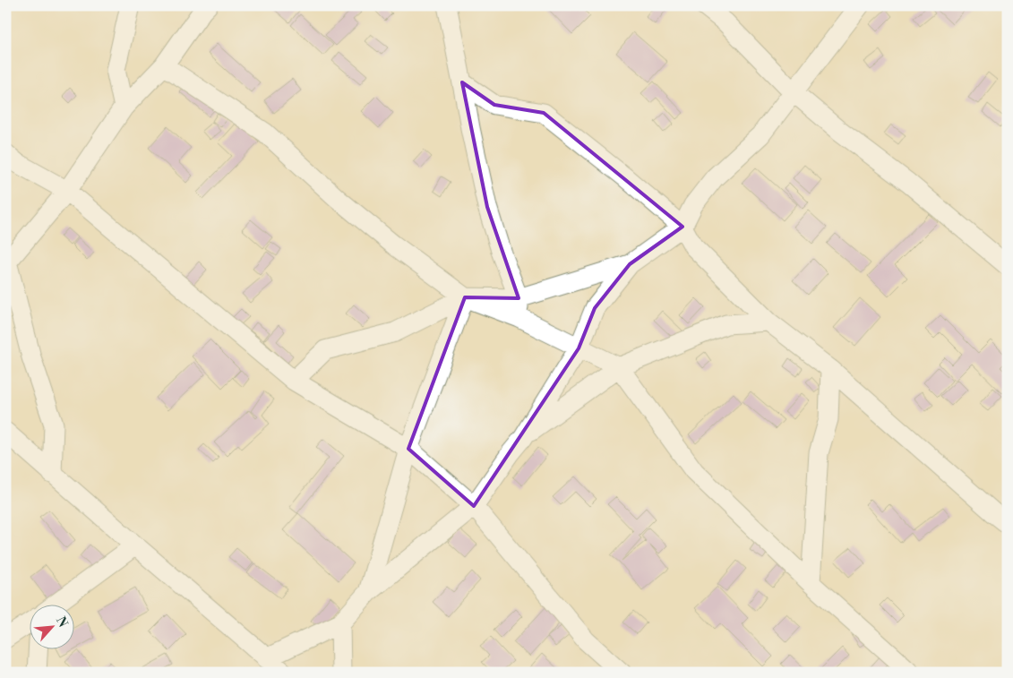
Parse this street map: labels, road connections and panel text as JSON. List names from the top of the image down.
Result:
{
  "north": "top right"
}
